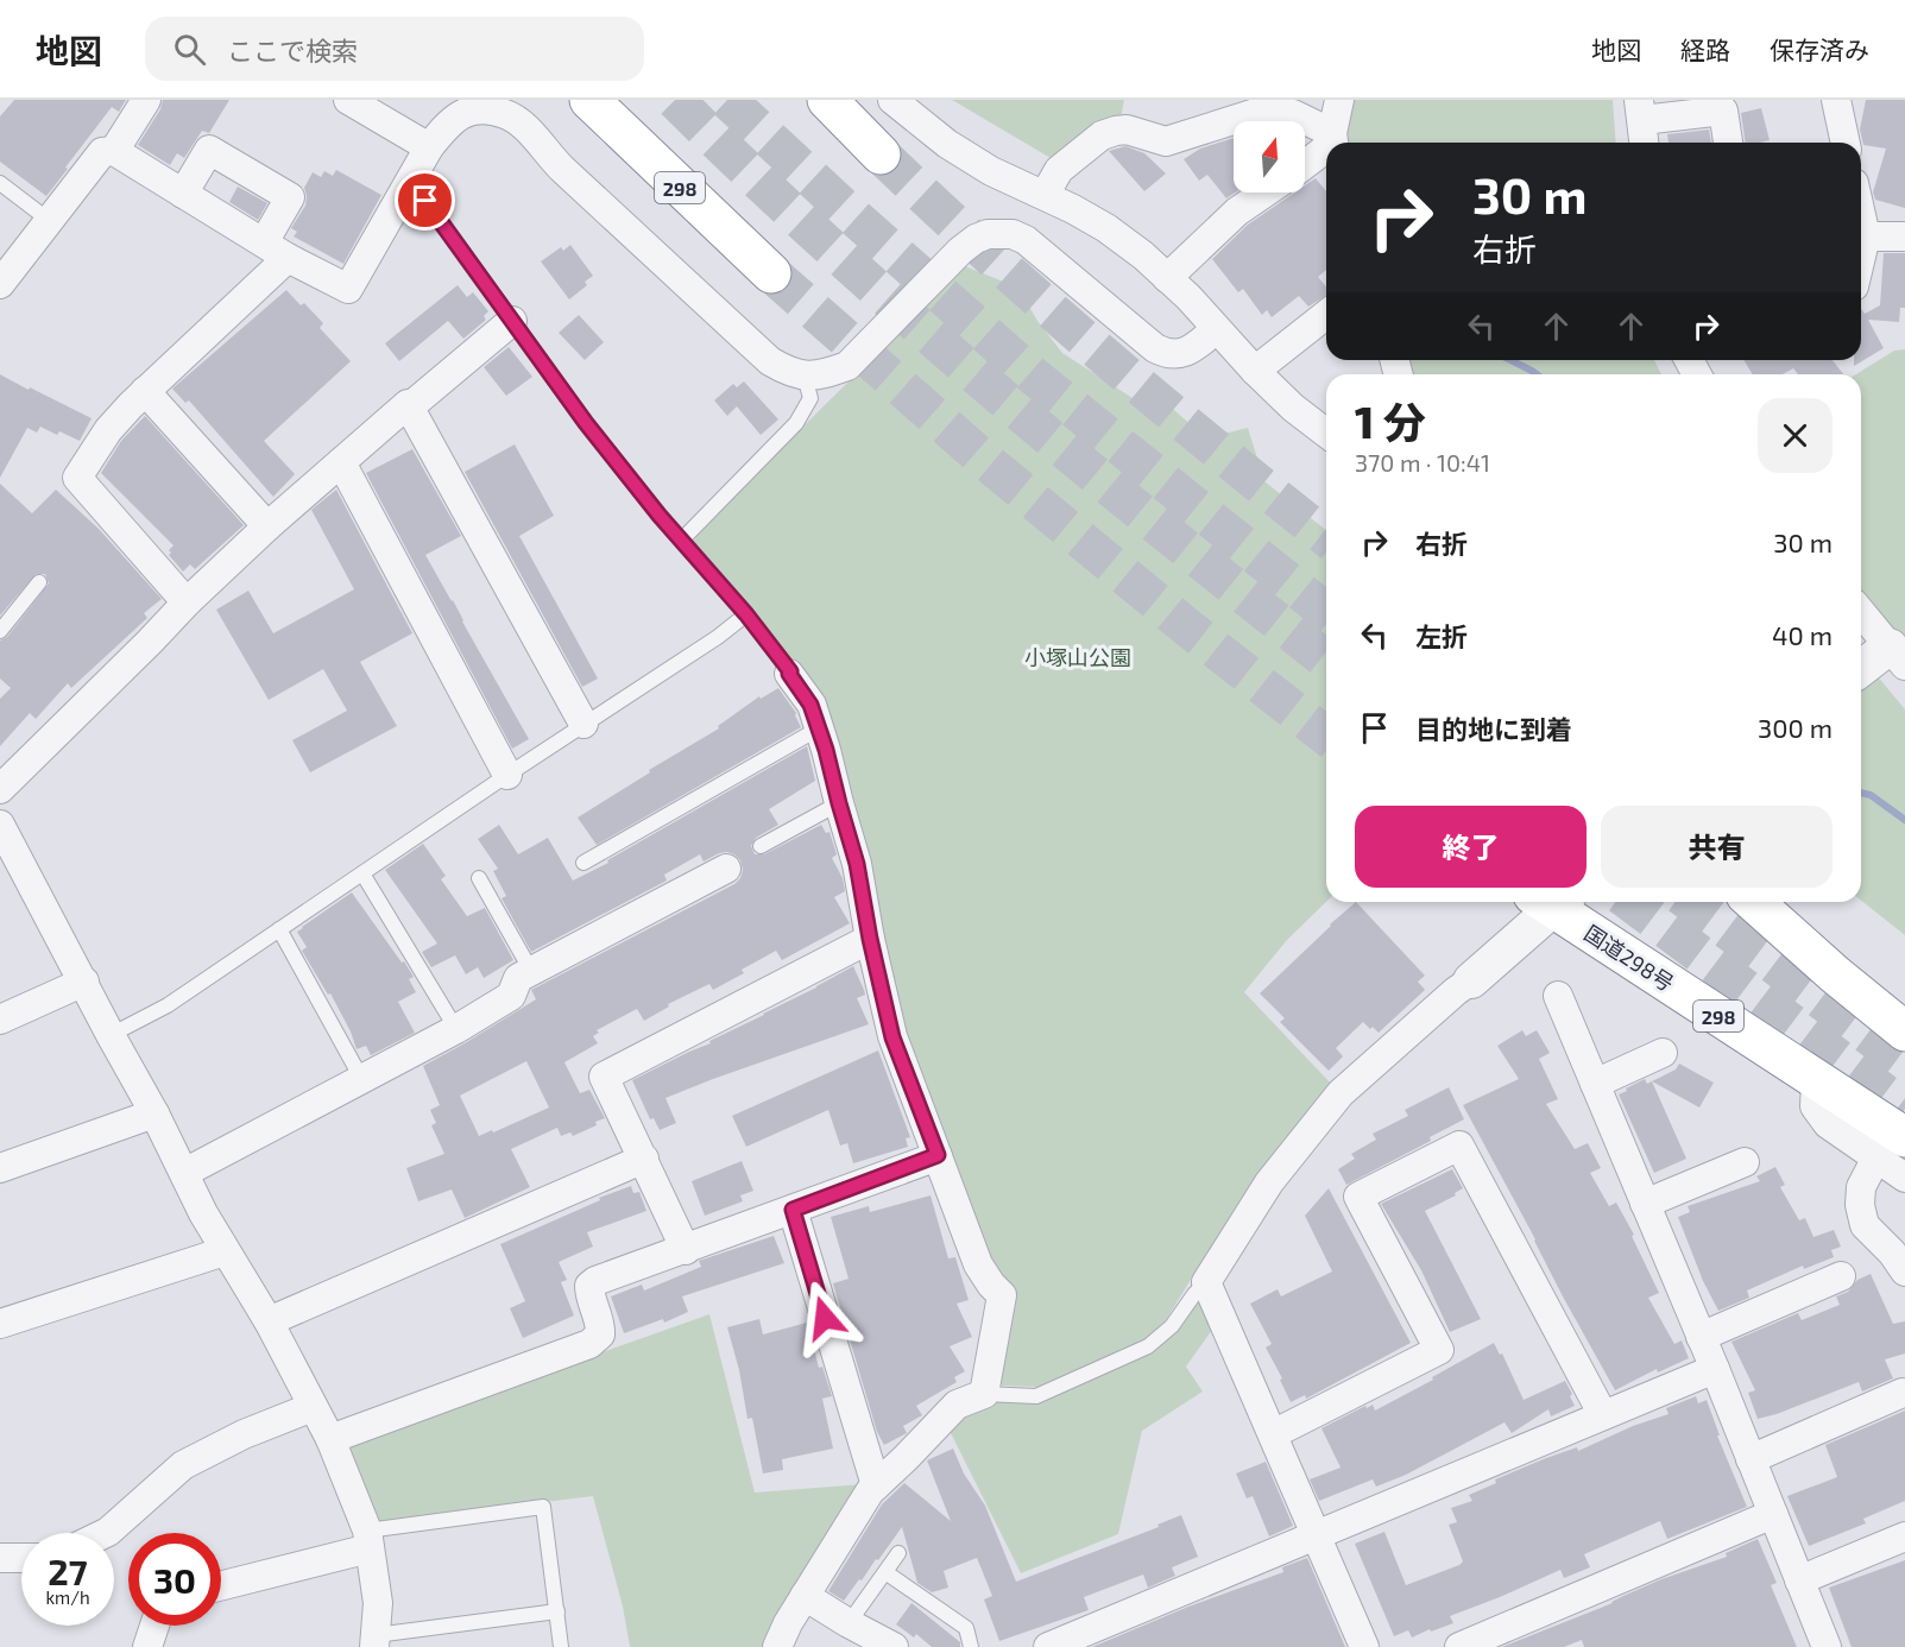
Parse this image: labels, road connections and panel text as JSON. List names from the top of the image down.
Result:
{
  "streets": {
    "highway": ["298", "国道298号"]
  },
  "parks": ["小塚山公園"],
  "north": "top",
  "page": {
    "header": "地図",
    "search": "ここで検索",
    "nav": ["地図", "経路", "保存済み"],
    "turn": ["30 m", "右折"],
    "heading": ["1 分", "370 m · 10:41"],
    "list": [
      {
        "name": "右折",
        "value": "30 m"
      },
      {
        "name": "左折",
        "value": "40 m"
      },
      {
        "name": "目的地に到着",
        "value": "300 m"
      }
    ],
    "buttons": ["終了", "共有"],
    "speed": "27 km/h",
    "limit": "30"
  }
}
